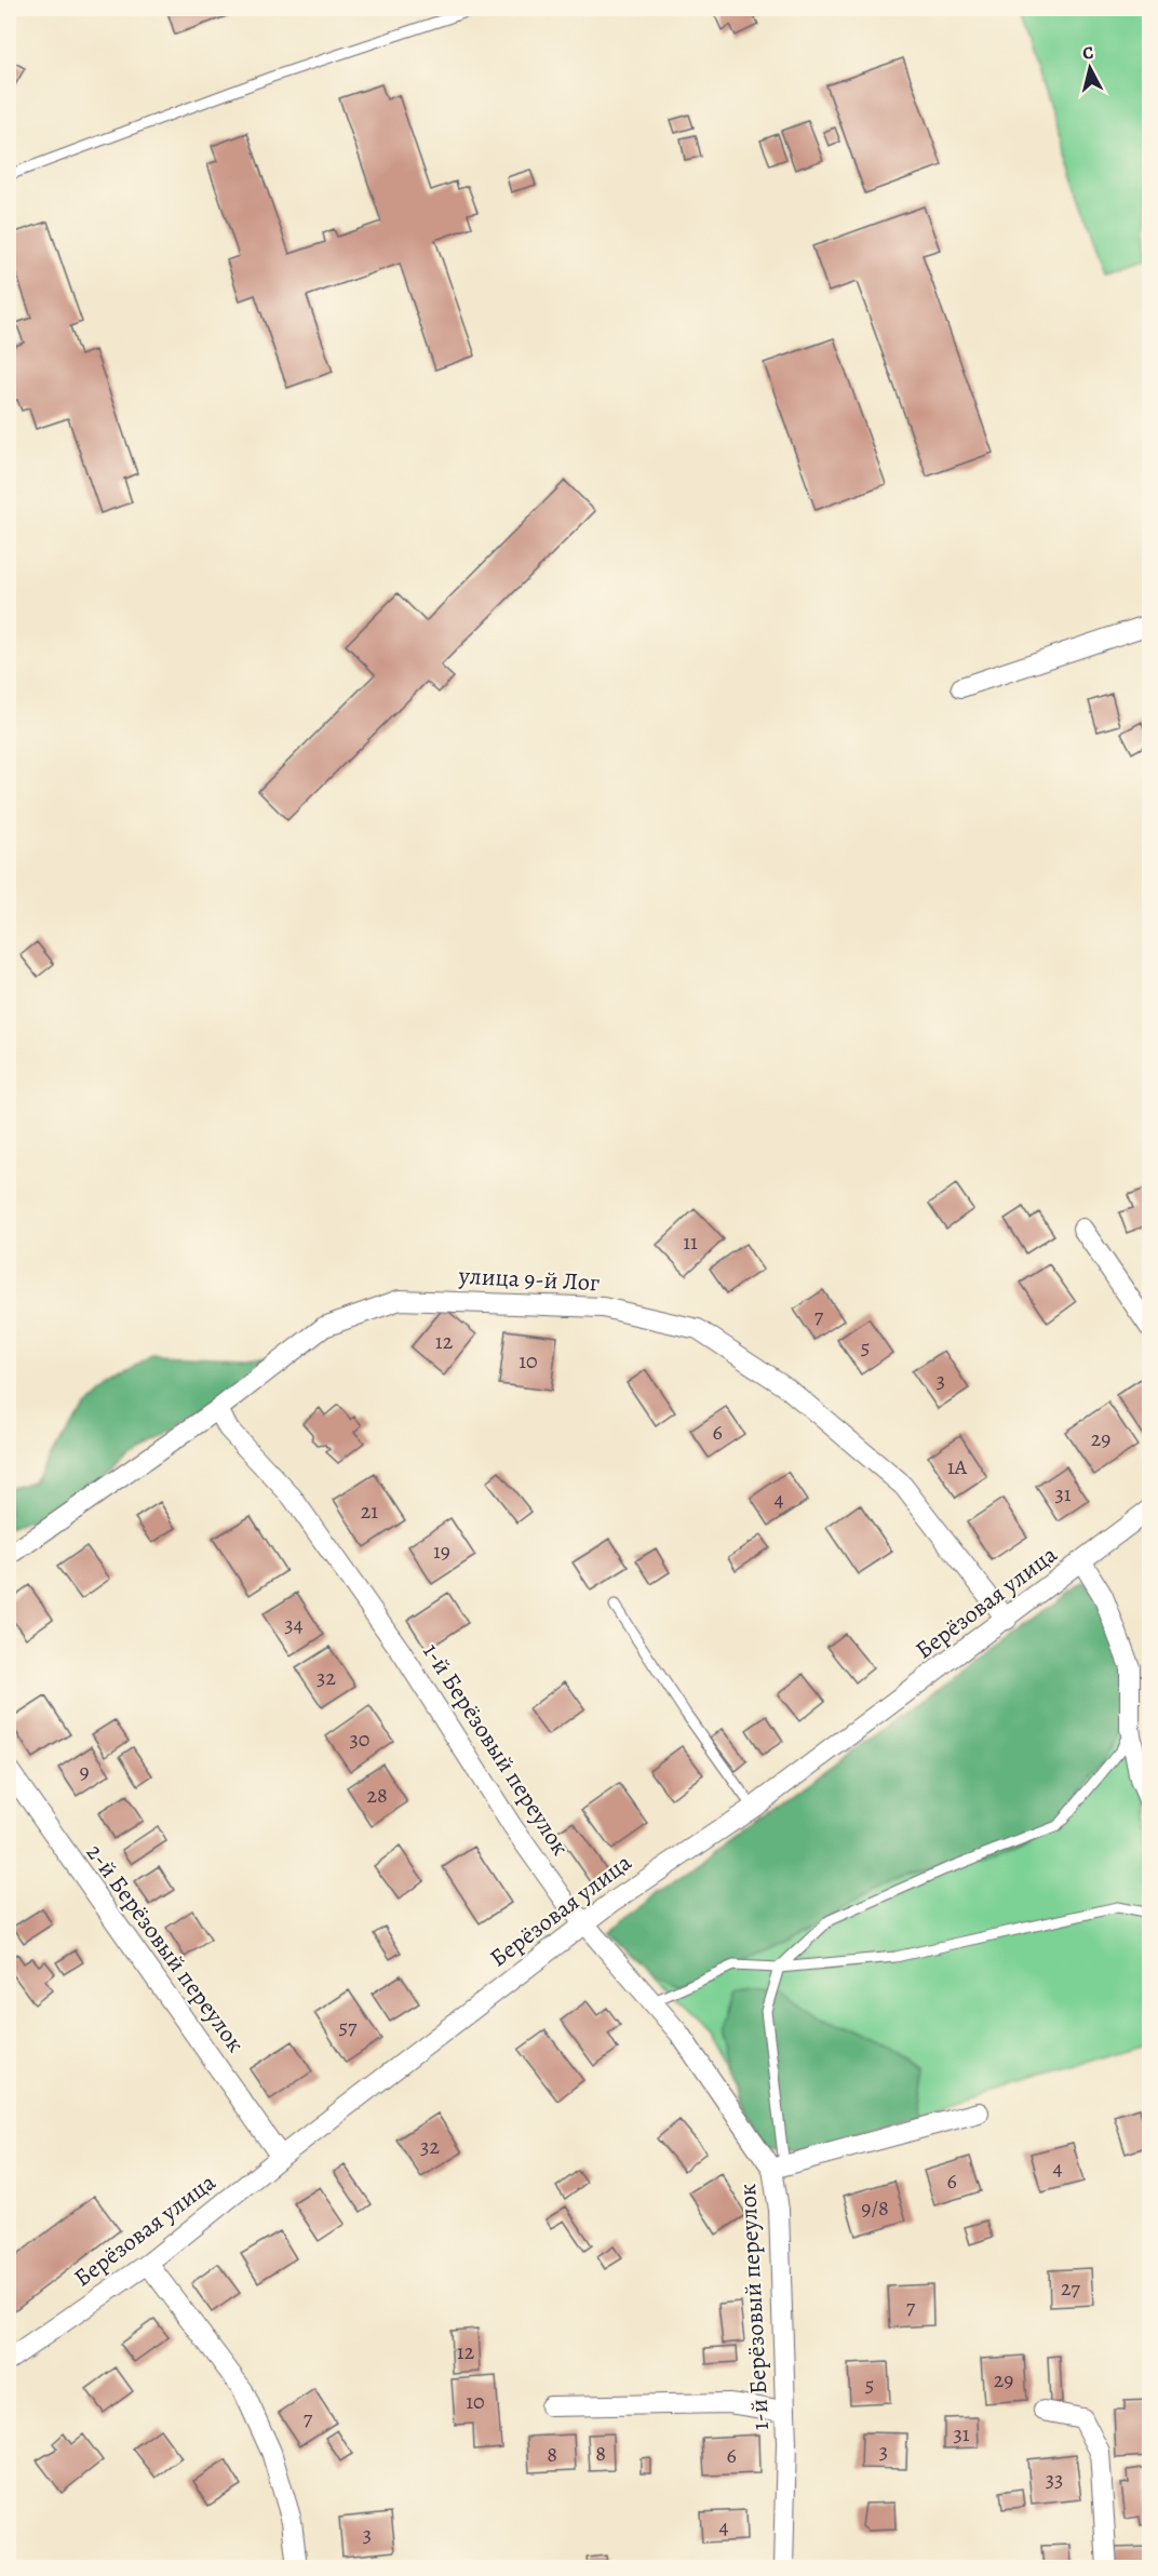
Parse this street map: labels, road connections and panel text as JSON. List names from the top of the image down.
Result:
{
  "streets": {
    "street": [
      "улица 9-й Лог",
      "Берёзовая улица",
      "1-й Берёзовый переулок",
      "2-й Берёзовый переулок"
    ]
  },
  "crossings": [
    ["улица 9-й Лог", "Берёзовая улица"],
    ["улица 9-й Лог", "1-й Берёзовый переулок"],
    ["Берёзовая улица", "1-й Берёзовый переулок"],
    ["Берёзовая улица", "2-й Берёзовый переулок"]
  ],
  "house_numbers": [
    "11",
    "7",
    "12",
    "5",
    "10",
    "3",
    "6",
    "29",
    "1А",
    "31",
    "4",
    "21",
    "19",
    "34",
    "32",
    "30",
    "9",
    "28",
    "57",
    "32",
    "4",
    "6",
    "9/8",
    "27",
    "7",
    "12",
    "29",
    "5",
    "10",
    "7",
    "31",
    "3",
    "8",
    "8",
    "6",
    "33",
    "4",
    "3"
  ],
  "north": "top"
}
